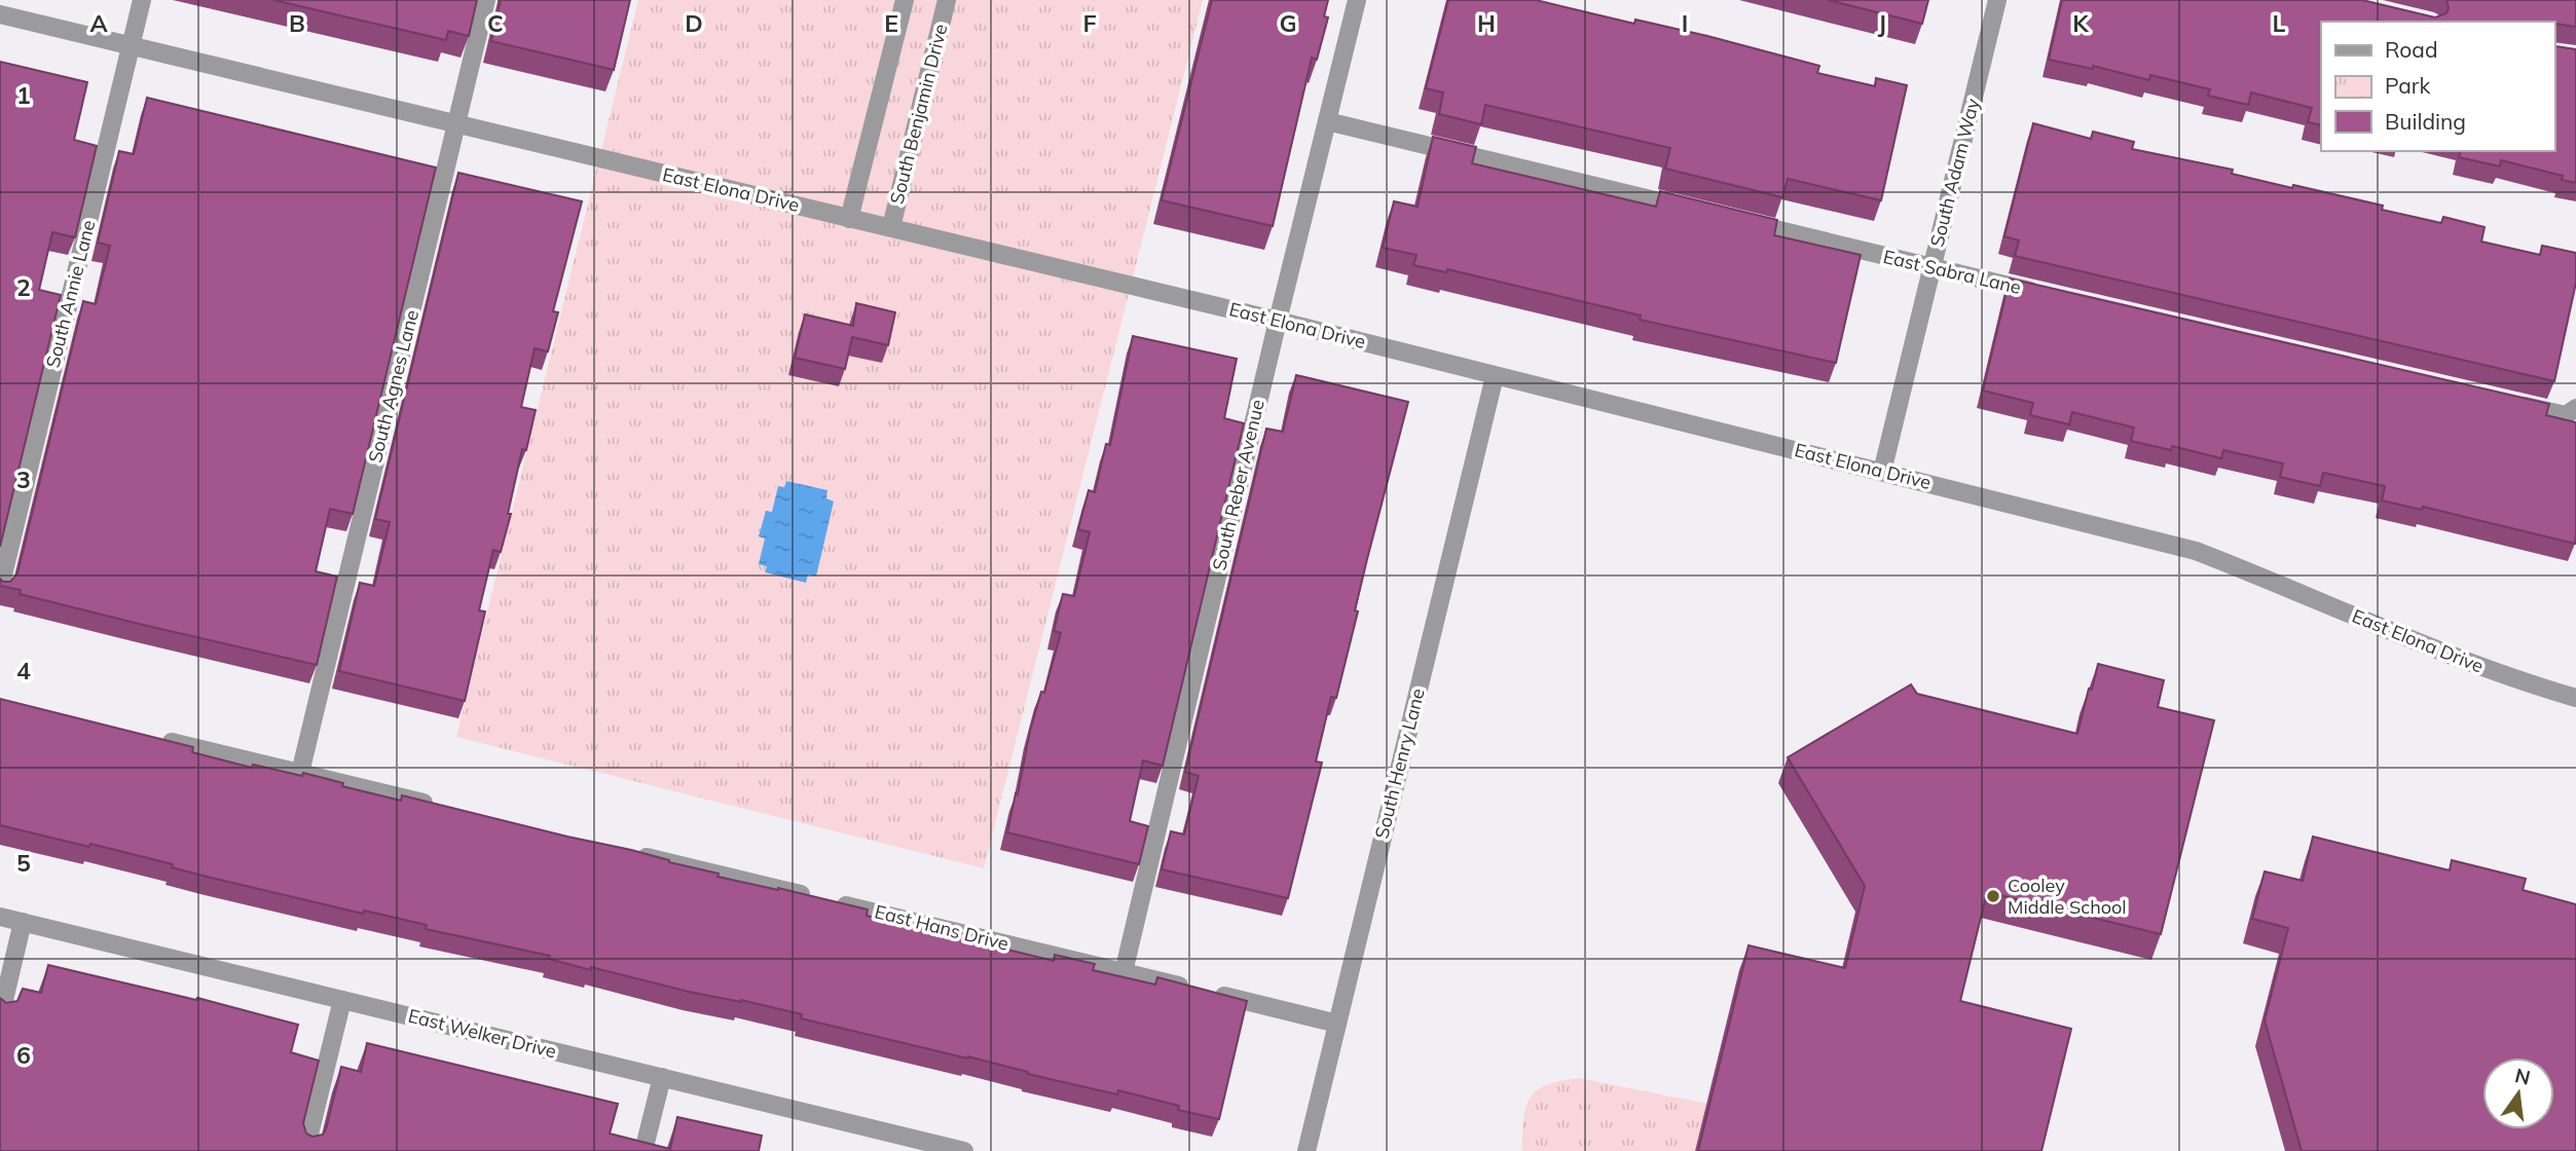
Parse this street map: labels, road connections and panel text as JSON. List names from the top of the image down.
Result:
{
  "streets": {
    "street": [
      "South Benjamin Drive",
      "South Adam Way",
      "East Elona Drive",
      "East Sabra Lane",
      "South Annie Lane",
      "South Agnes Lane",
      "South Reber Avenue",
      "South Henry Lane",
      "East Hans Drive",
      "East Welker Drive"
    ]
  },
  "crossings": [
    ["South Benjamin Drive", "East Elona Drive"],
    ["South Adam Way", "East Elona Drive"],
    ["South Adam Way", "East Sabra Lane"],
    ["East Elona Drive", "South Annie Lane"],
    ["East Elona Drive", "South Agnes Lane"],
    ["East Elona Drive", "South Reber Avenue"],
    ["East Elona Drive", "South Henry Lane"],
    ["South Reber Avenue", "East Hans Drive"],
    ["South Henry Lane", "East Hans Drive"]
  ],
  "places": ["Cooley Middle School"],
  "legend": ["Road", "Park", "Building"],
  "north": "top",
  "grid": {
    "columns": [
      "A",
      "B",
      "C",
      "D",
      "E",
      "F",
      "G",
      "H",
      "I",
      "J",
      "K",
      "L"
    ],
    "rows": [
      "1",
      "2",
      "3",
      "4",
      "5",
      "6"
    ]
  }
}
